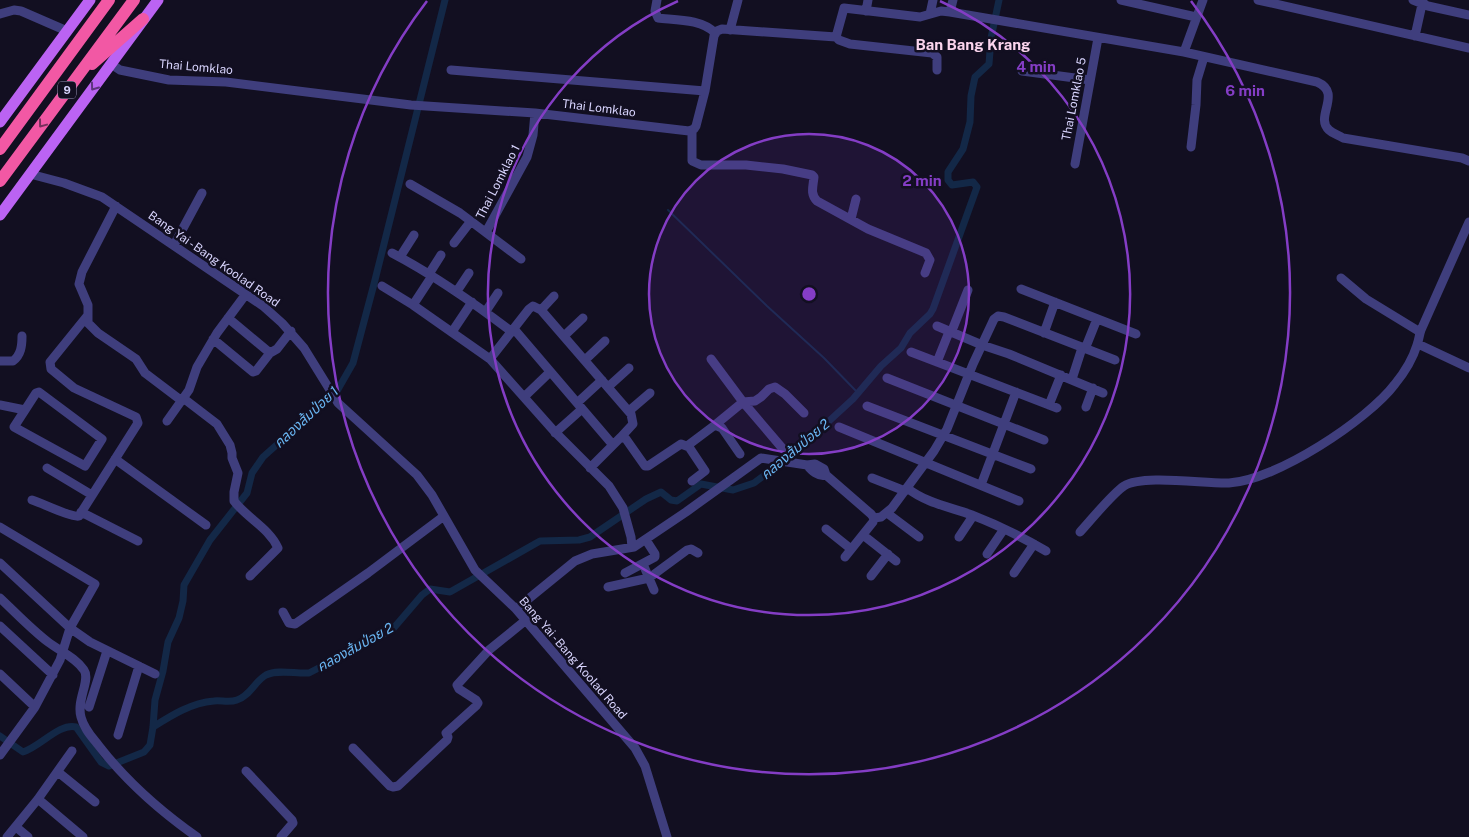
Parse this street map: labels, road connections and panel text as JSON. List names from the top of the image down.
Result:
{
  "streets": {
    "highway": ["9"],
    "street": [
      "Thai Lomklao",
      "Thai Lomklao 5",
      "Thai Lomklao 1",
      "Bang Yai - Bang Koolad Road"
    ]
  },
  "crossings": [
    ["Thai Lomklao", "Thai Lomklao 1"]
  ],
  "districts": ["Ban Bang Krang"],
  "water": ["คลองส้มป่อย 1", "คลองส้มป่อย 2"],
  "rings": ["4 min", "6 min", "2 min"]
}
